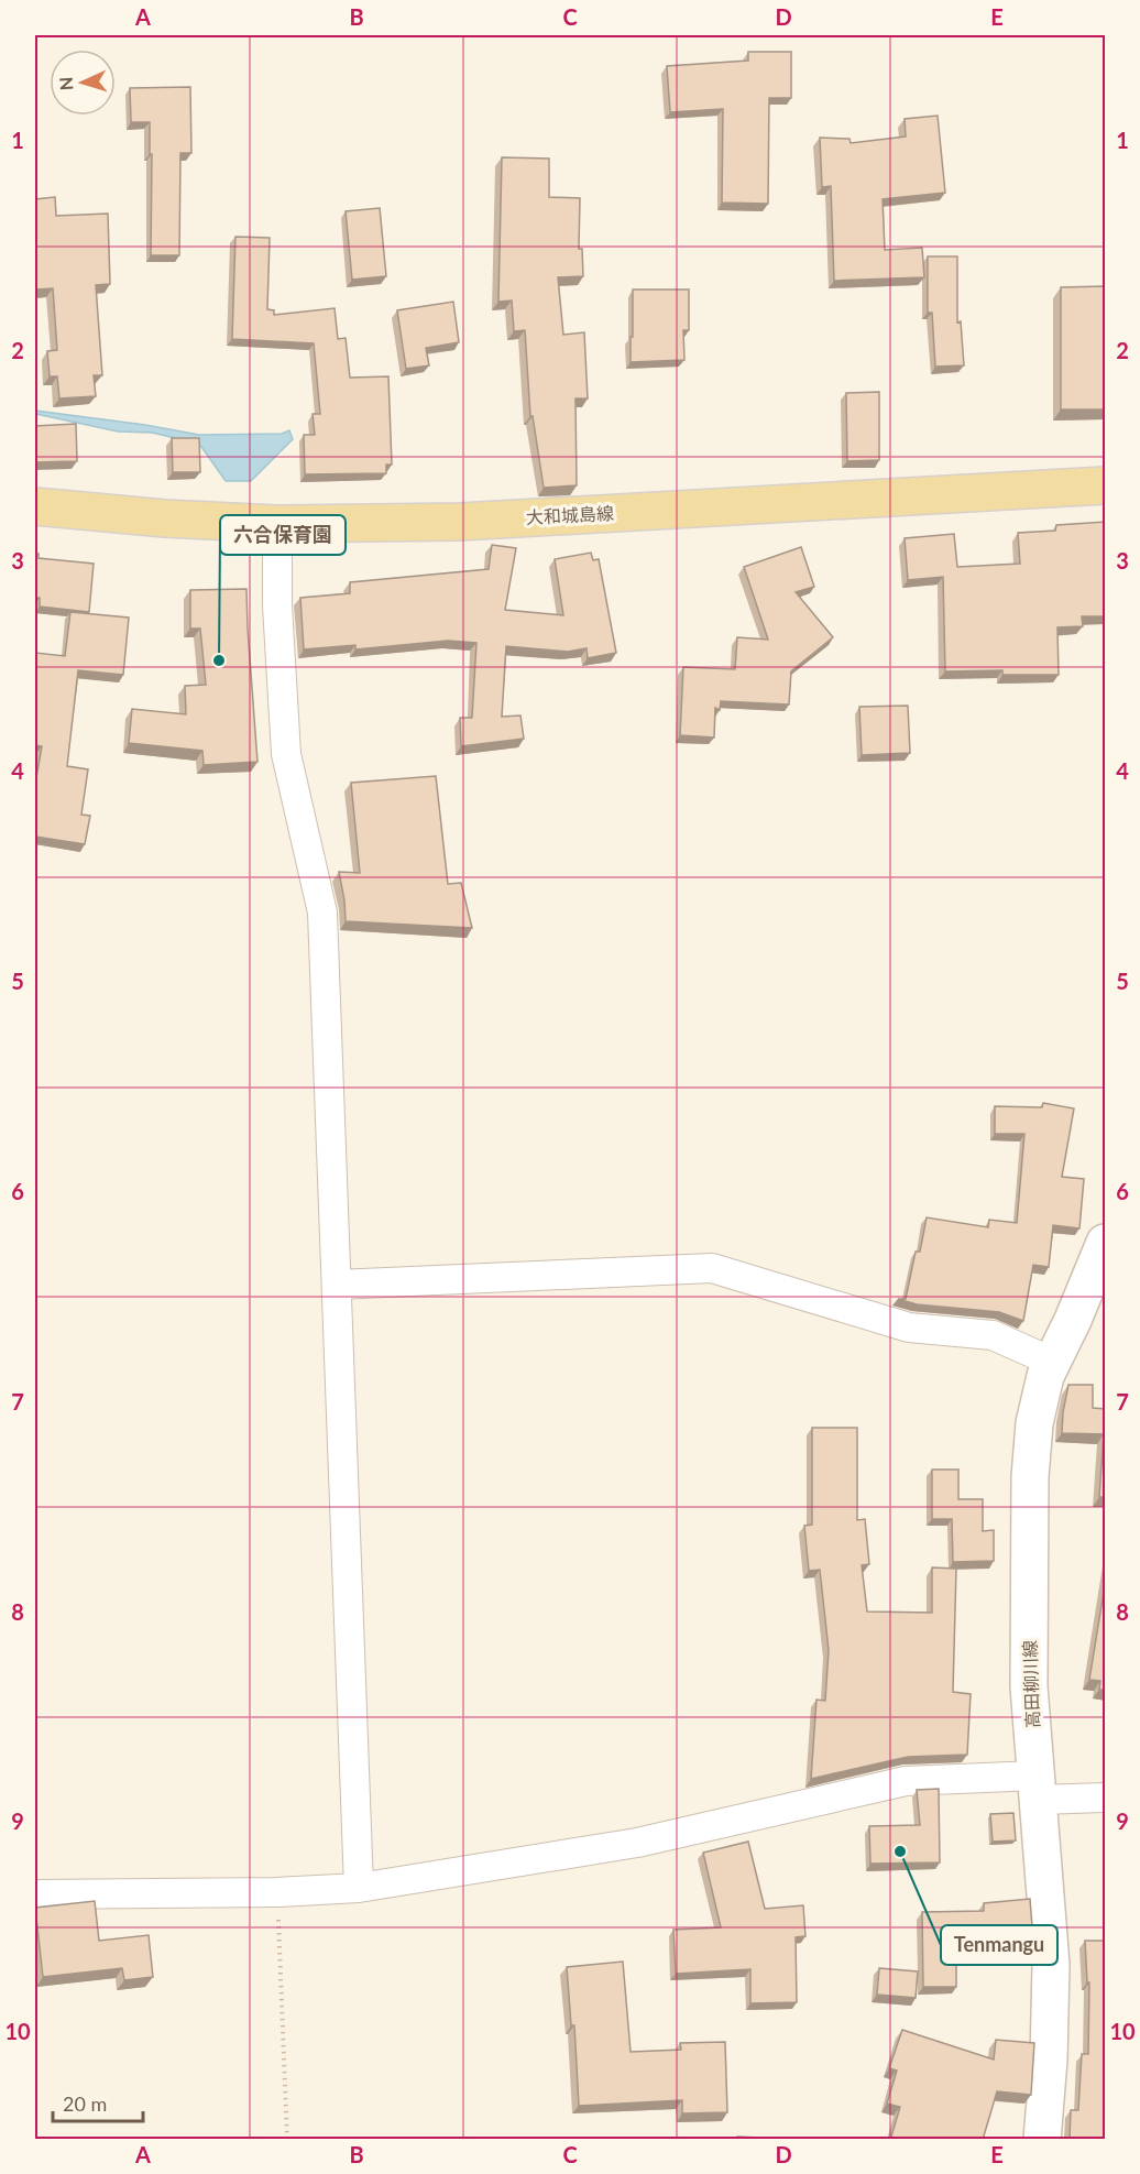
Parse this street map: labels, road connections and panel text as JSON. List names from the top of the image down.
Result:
{
  "streets": {
    "main road": ["大和城島線", "高田柳川線"]
  },
  "places": ["六合保育園", "Tenmangu"],
  "scale_bar": "20 m",
  "north": "left",
  "grid": {
    "columns": [
      "A",
      "B",
      "C",
      "D",
      "E"
    ],
    "rows": [
      "1",
      "2",
      "3",
      "4",
      "5",
      "6",
      "7",
      "8",
      "9",
      "10"
    ]
  }
}
